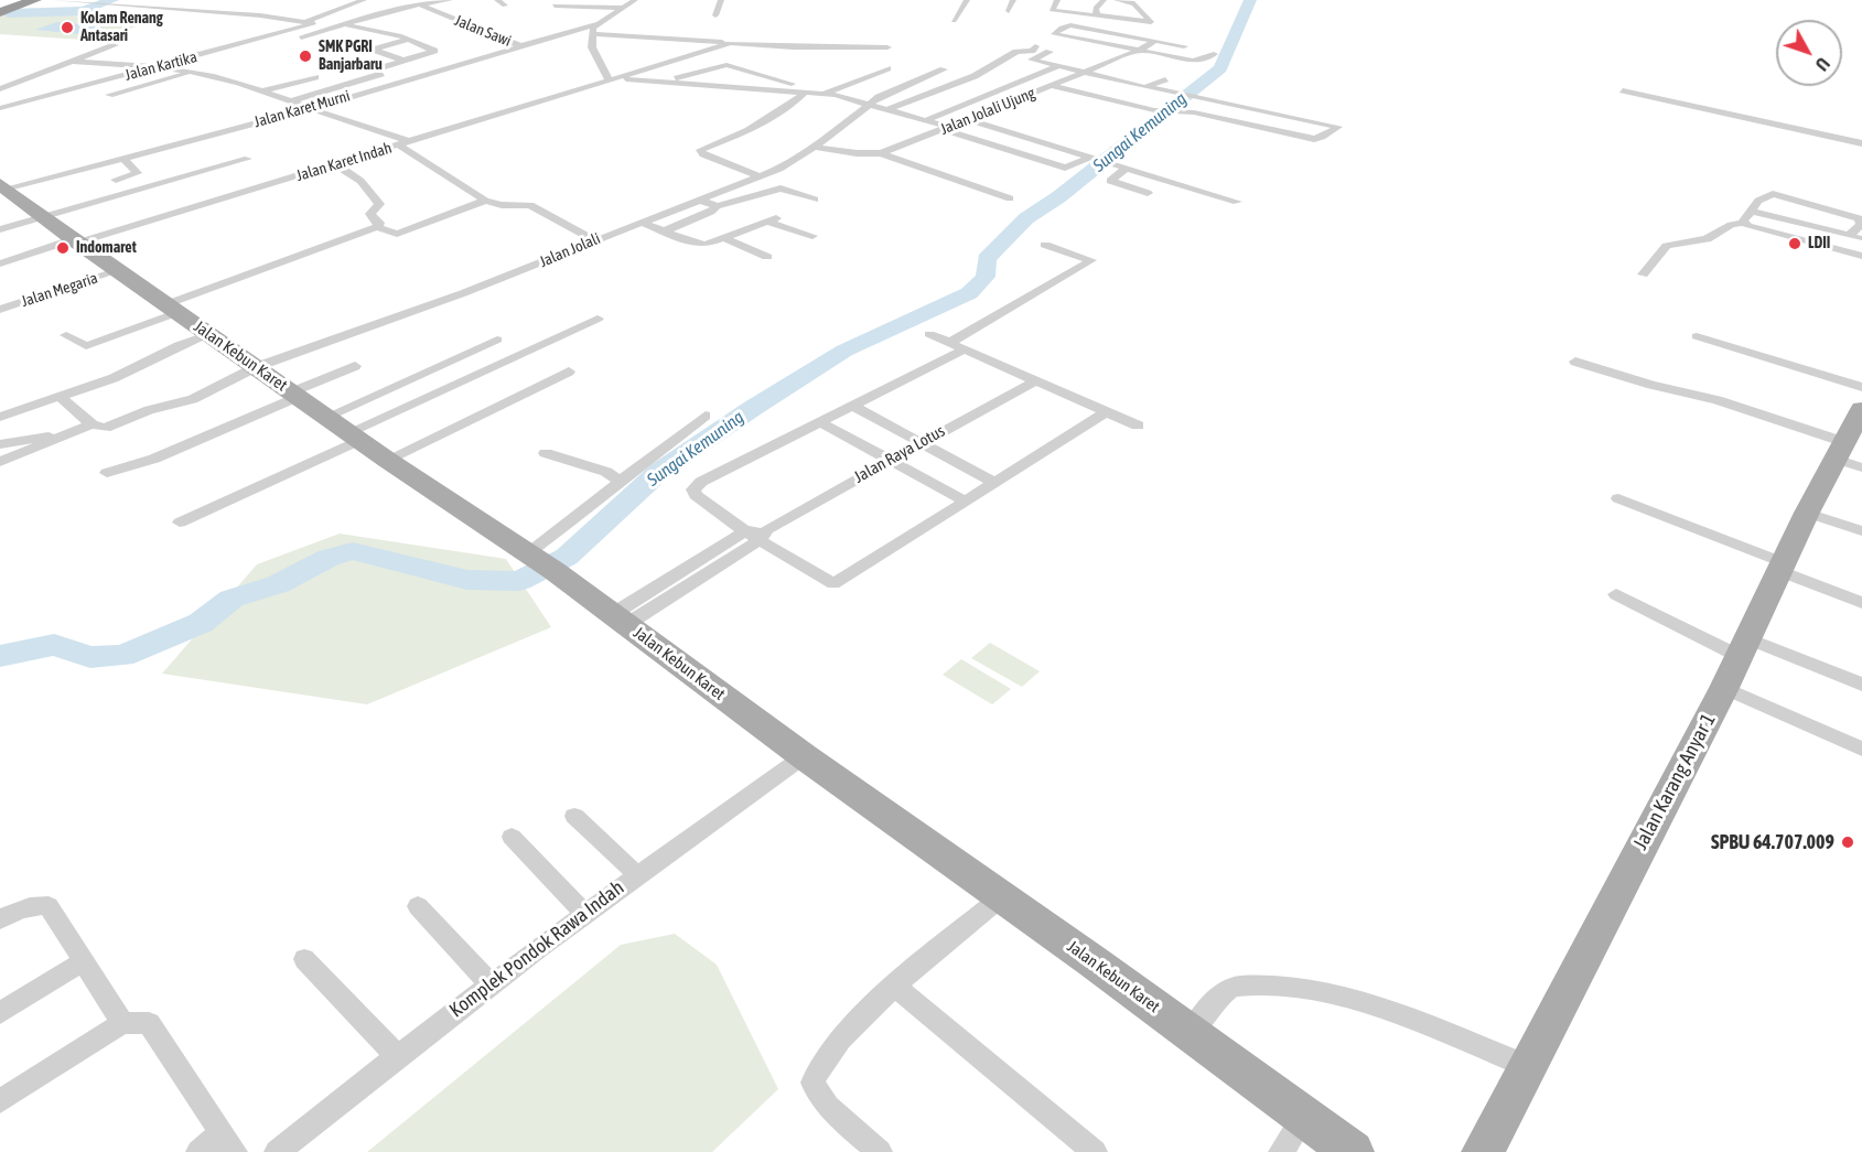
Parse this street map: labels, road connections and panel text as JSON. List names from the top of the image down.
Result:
{
  "streets": {
    "main road": ["Jalan Kebun Karet", "Jalan Karang Anyar 1"],
    "street": [
      "Jalan Sawi",
      "Jalan Kartika",
      "Jalan Karet Murni",
      "Jalan Jolali Ujung",
      "Jalan Karet Indah",
      "Jalan Jolali",
      "Jalan Megaria",
      "Jalan Raya Lotus",
      "Komplek Pondok Rawa Indah"
    ]
  },
  "crossings": [
    ["Jalan Sawi", "Jalan Karet Murni"],
    ["Jalan Karet Murni", "Jalan Kebun Karet"],
    ["Jalan Jolali Ujung", "Jalan Jolali"],
    ["Jalan Karet Indah", "Jalan Kebun Karet"],
    ["Jalan Jolali", "Jalan Kebun Karet"],
    ["Jalan Megaria", "Jalan Kebun Karet"],
    ["Jalan Kebun Karet", "Jalan Raya Lotus"],
    ["Jalan Kebun Karet", "Komplek Pondok Rawa Indah"]
  ],
  "water": ["Sungai Kemuning"],
  "places": [
    "Kolam Renang Antasari",
    "SMK PGRI Banjarbaru",
    "LDII",
    "Indomaret",
    "SPBU 64.707.009"
  ],
  "north": "bottom right"
}
